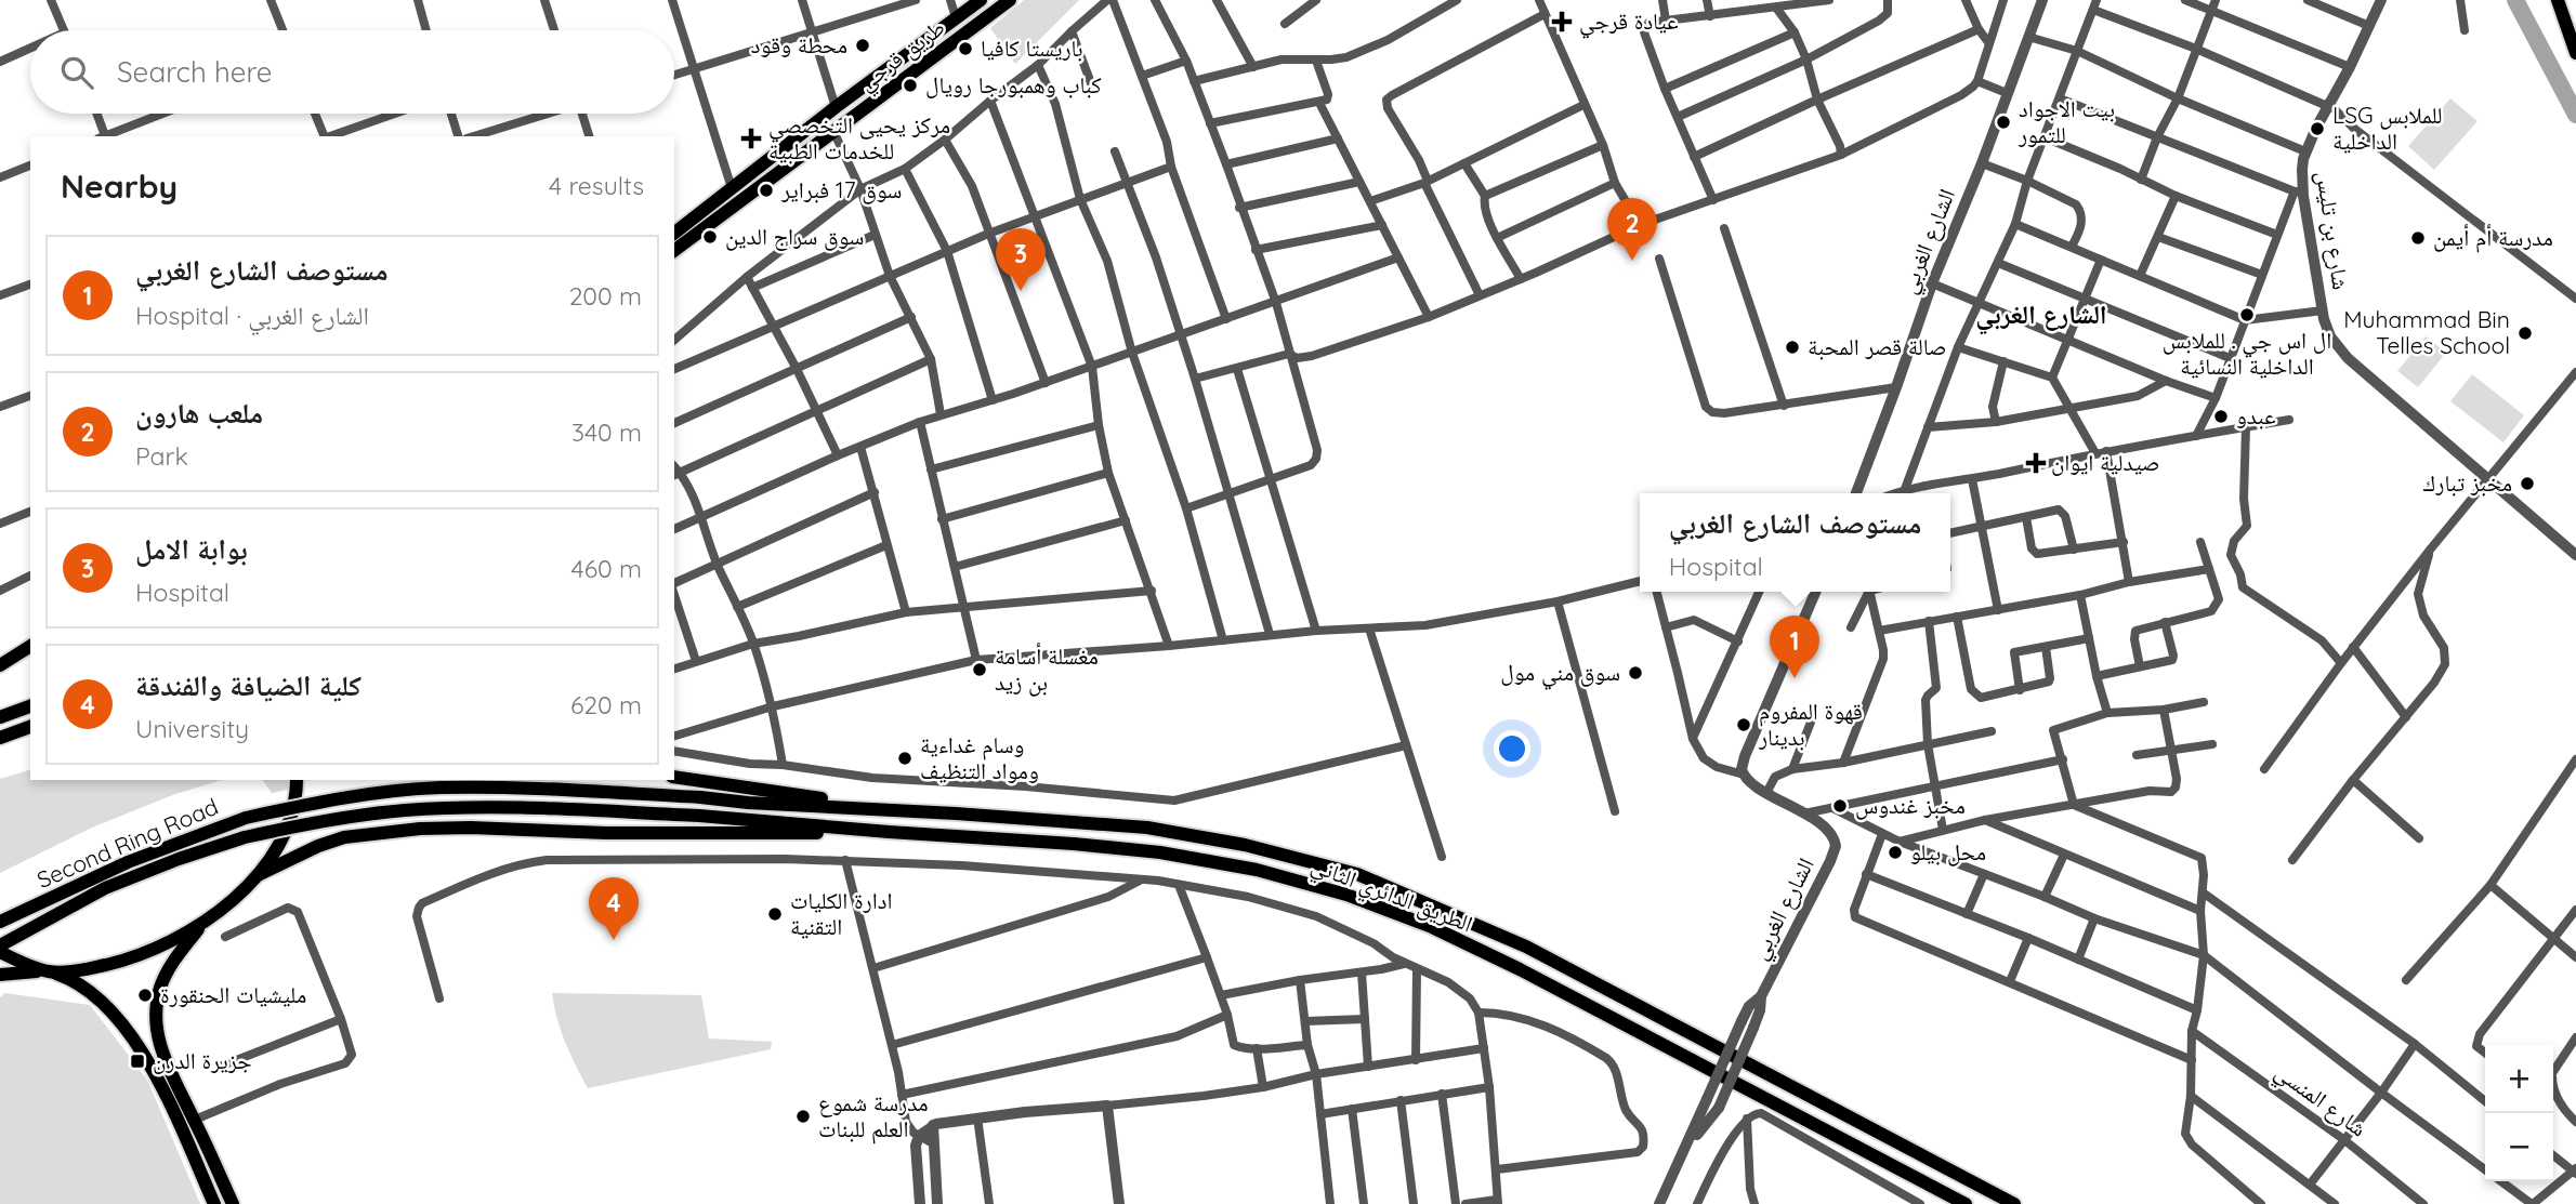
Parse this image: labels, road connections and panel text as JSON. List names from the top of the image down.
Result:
{
  "streets": {
    "highway": ["طريق قرجي", "Second Ring Road", "الطريق الدائري الثاني"],
    "street": ["شارع بن تليس", "الشارع الغربي", "شارع المنسي"]
  },
  "crossings": [
    ["Second Ring Road", "الطريق الدائري الثاني"]
  ],
  "districts": ["الشارع الغربي"],
  "places": {
    "health": ["عيادة قرجي", "مركز يحيى التخصصي للخدمات الطبية", "صيدلية ايوان"],
    "other": [
      "محطة وقود",
      "باريستا كافيا",
      "كباب وهمبورجا رويال",
      "بيت الاجواد للتمور",
      "LSG للملابس الداخلية",
      "سوق 17 فبراير",
      "سوق سراج الدين",
      "مدرسة أم أيمن",
      "ال اس جي . للملابس الداخلية النسائية",
      "Muhammad Bin Telles School",
      "صالة قصر المحبة",
      "عبدو",
      "مخبز تبارك",
      "مغسلة أسامة بن زيد",
      "سوق مني مول",
      "قهوة المفروم بدينار",
      "وسام غداءية ومواد التنظيف",
      "مخبز غندوس",
      "محل بيلو",
      "ادارة الكليات التقنية",
      "مليشيات الحنقورة",
      "مدرسة شموع العلم للبنات"
    ],
    "transit": ["جزيرة الدرن"]
  },
  "page": {
    "search": "Search here",
    "heading": ["Nearby", "4 results"],
    "pins": [
      "2",
      "3",
      "1",
      "4"
    ],
    "list": [
      {
        "mark": "1",
        "name": "مستوصف الشارع الغربي",
        "note": "Hospital · الشارع الغربي",
        "value": "200 m"
      },
      {
        "mark": "2",
        "name": "ملعب هارون",
        "note": "Park",
        "value": "340 m"
      },
      {
        "mark": "3",
        "name": "بوابة الامل",
        "note": "Hospital",
        "value": "460 m"
      },
      {
        "mark": "4",
        "name": "كلية الضيافة والفندقة",
        "note": "University",
        "value": "620 m"
      }
    ],
    "popup": ["مستوصف الشارع الغربي", "Hospital"],
    "map_buttons": ["+", "−"]
  }
}
